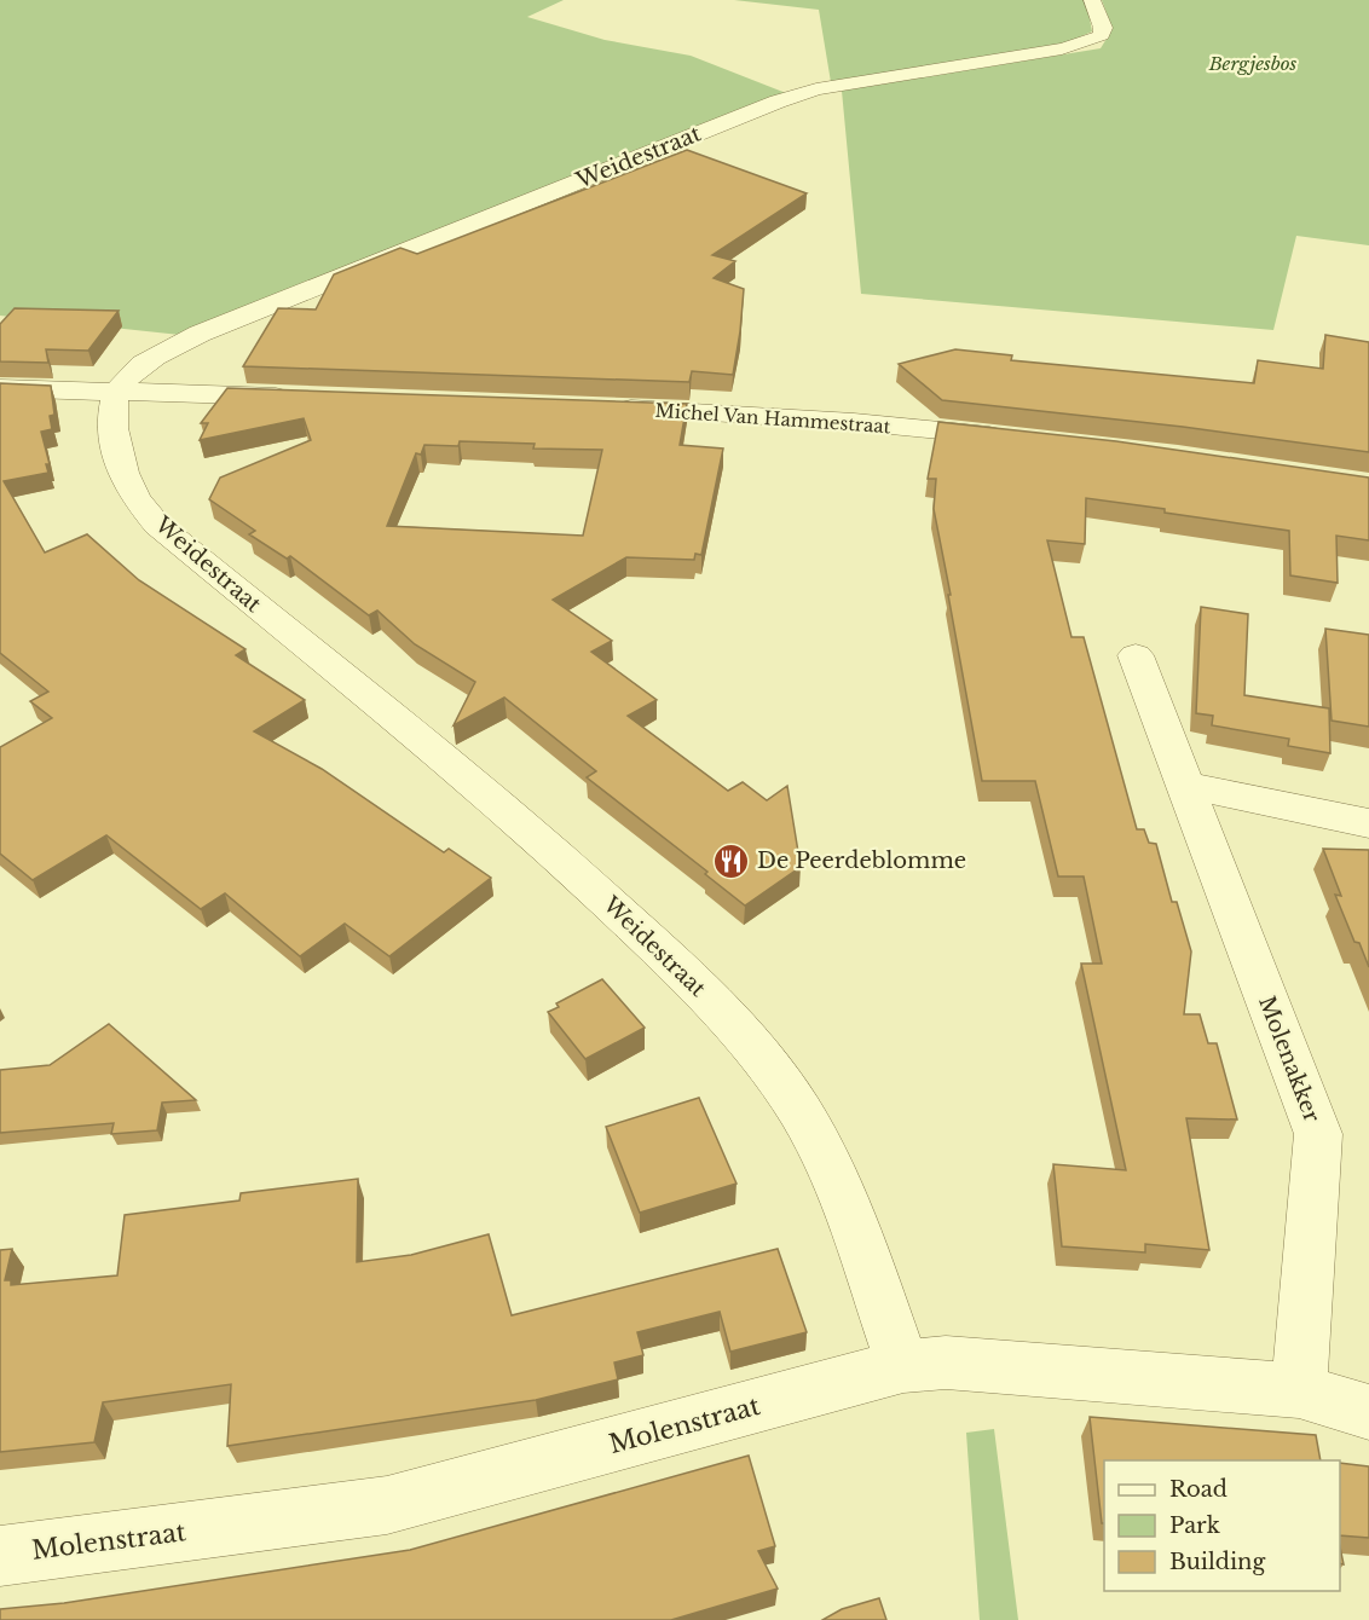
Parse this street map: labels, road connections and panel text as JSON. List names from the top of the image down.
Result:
{
  "streets": {
    "street": [
      "Weidestraat",
      "Michel Van Hammestraat",
      "Molenakker",
      "Molenstraat"
    ]
  },
  "crossings": [
    ["Weidestraat", "Molenstraat"],
    ["Molenakker", "Molenstraat"]
  ],
  "parks": ["Bergjesbos"],
  "places": {
    "restaurant": ["De Peerdeblomme"]
  },
  "legend": ["Road", "Park", "Building"]
}
